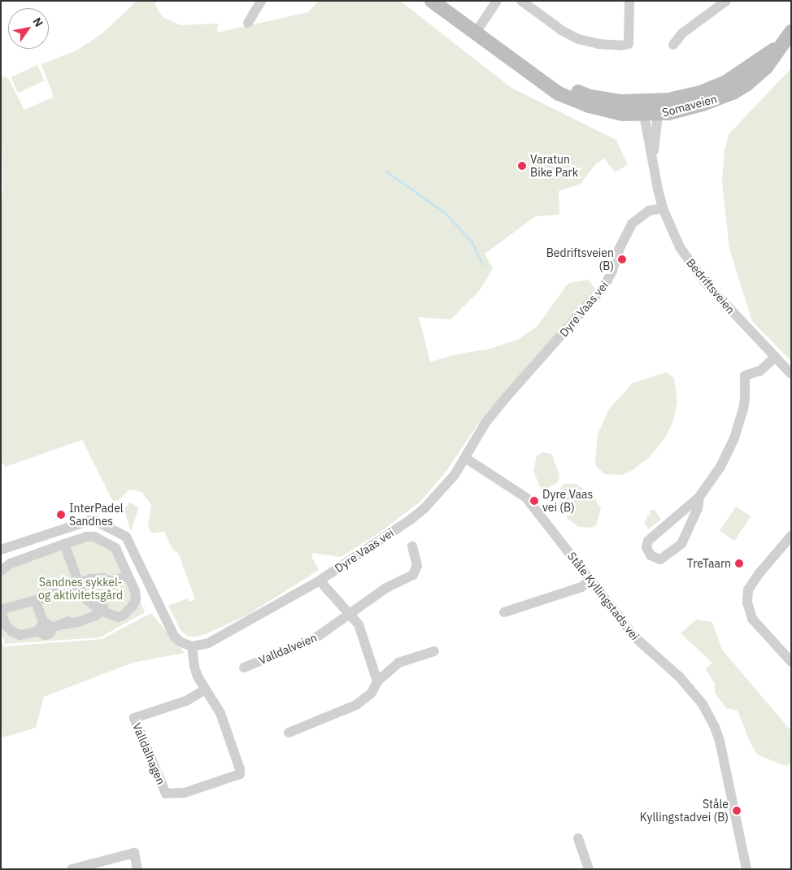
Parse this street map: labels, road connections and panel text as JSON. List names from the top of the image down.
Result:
{
  "streets": {
    "main road": ["Somaveien"],
    "street": [
      "Bedriftsveien",
      "Dyre Vaas vei",
      "Ståle Kyllingstads vei",
      "Valldalveien",
      "Valldalhagen"
    ]
  },
  "crossings": [
    ["Somaveien", "Bedriftsveien"],
    ["Bedriftsveien", "Dyre Vaas vei"],
    ["Dyre Vaas vei", "Ståle Kyllingstads vei"],
    ["Dyre Vaas vei", "Valldalhagen"]
  ],
  "parks": ["Sandnes sykkel- og aktivitetsgård"],
  "places": [
    "Varatun Bike Park",
    "Bedriftsveien (B)",
    "Dyre Vaas vei (B)",
    "InterPadel Sandnes",
    "TreTaarn",
    "Ståle Kyllingstadvei (B)"
  ],
  "north": "top right"
}
